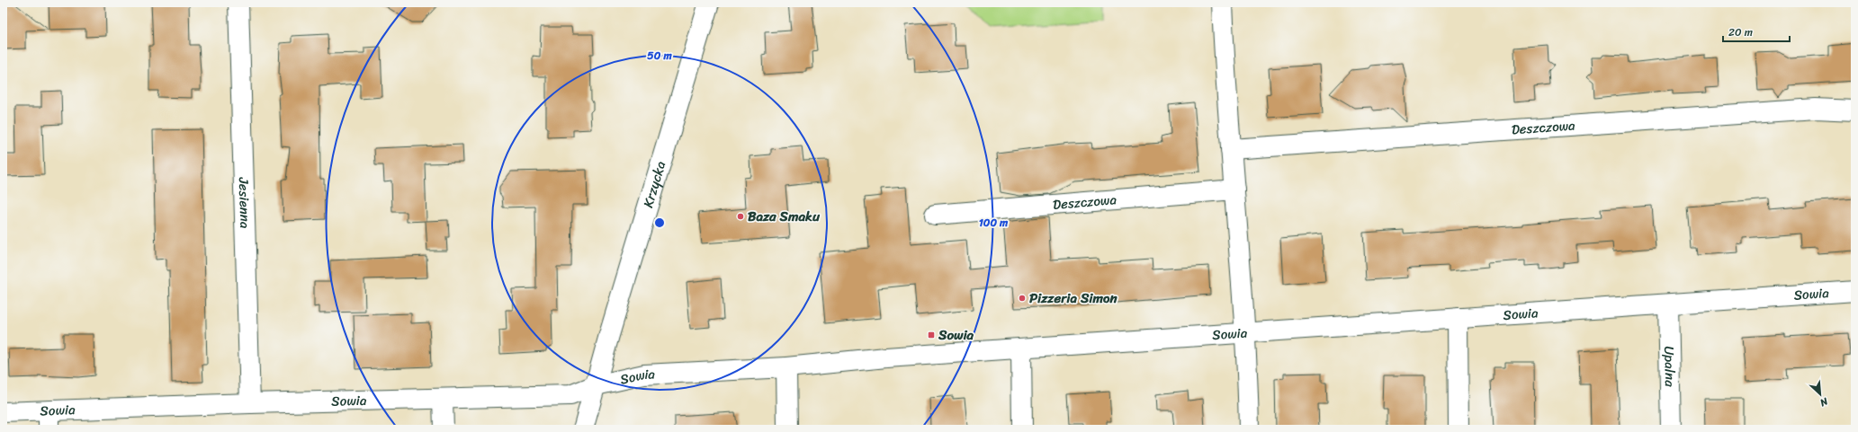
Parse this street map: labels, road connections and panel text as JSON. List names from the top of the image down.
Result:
{
  "streets": {
    "street": [
      "Deszczowa",
      "Krzycka",
      "Jesienna",
      "Sowia",
      "Upalna"
    ]
  },
  "crossings": [
    ["Krzycka", "Sowia"],
    ["Jesienna", "Sowia"],
    ["Sowia", "Upalna"]
  ],
  "places": {
    "other": ["Baza Smaku", "Pizzeria Simon"],
    "transit": ["Sowia"]
  },
  "scale_bar": "20 m",
  "north": "bottom right",
  "rings": ["50 m", "100 m"]
}
